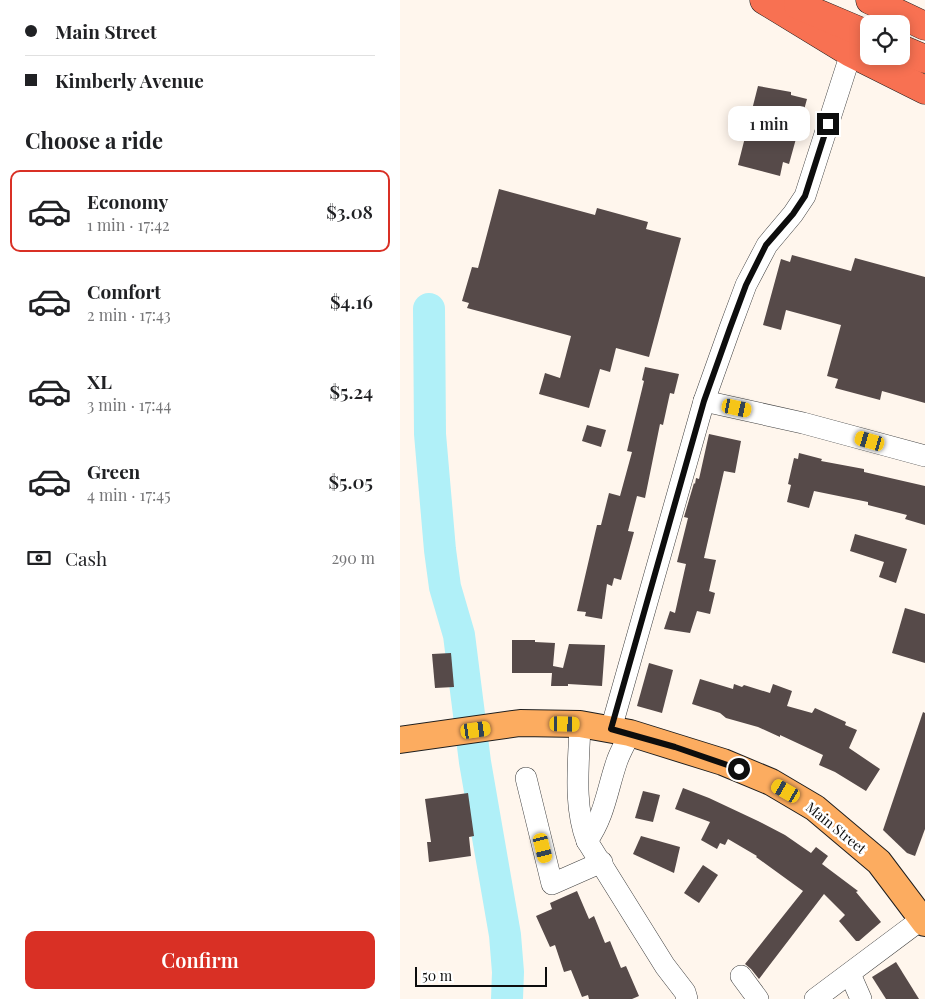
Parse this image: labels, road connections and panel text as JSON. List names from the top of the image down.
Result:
{
  "streets": {
    "main road": ["Main Street"]
  },
  "scale_bar": "50 m",
  "page": {
    "banner": ["Main Street", "Kimberly Avenue"],
    "bubble": "1 min",
    "heading": "Choose a ride",
    "list": [
      {
        "name": "Economy",
        "note": "1 min · 17:42",
        "value": "$3.08"
      },
      {
        "name": "Comfort",
        "note": "2 min · 17:43",
        "value": "$4.16"
      },
      {
        "name": "XL",
        "note": "3 min · 17:44",
        "value": "$5.24"
      },
      {
        "name": "Green",
        "note": "4 min · 17:45",
        "value": "$5.05"
      }
    ],
    "pay": ["Cash", "290 m"],
    "buttons": "Confirm",
    "scale": "50 m"
  }
}
